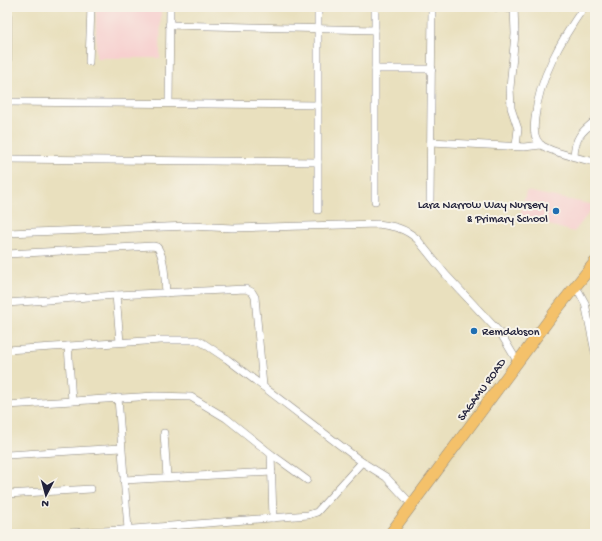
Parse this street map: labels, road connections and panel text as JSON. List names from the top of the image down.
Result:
{
  "streets": {
    "highway": ["SAGAMU ROAD"]
  },
  "places": ["Lara Narrow Way Nursery & Primary School", "Remdabson"],
  "north": "bottom"
}
